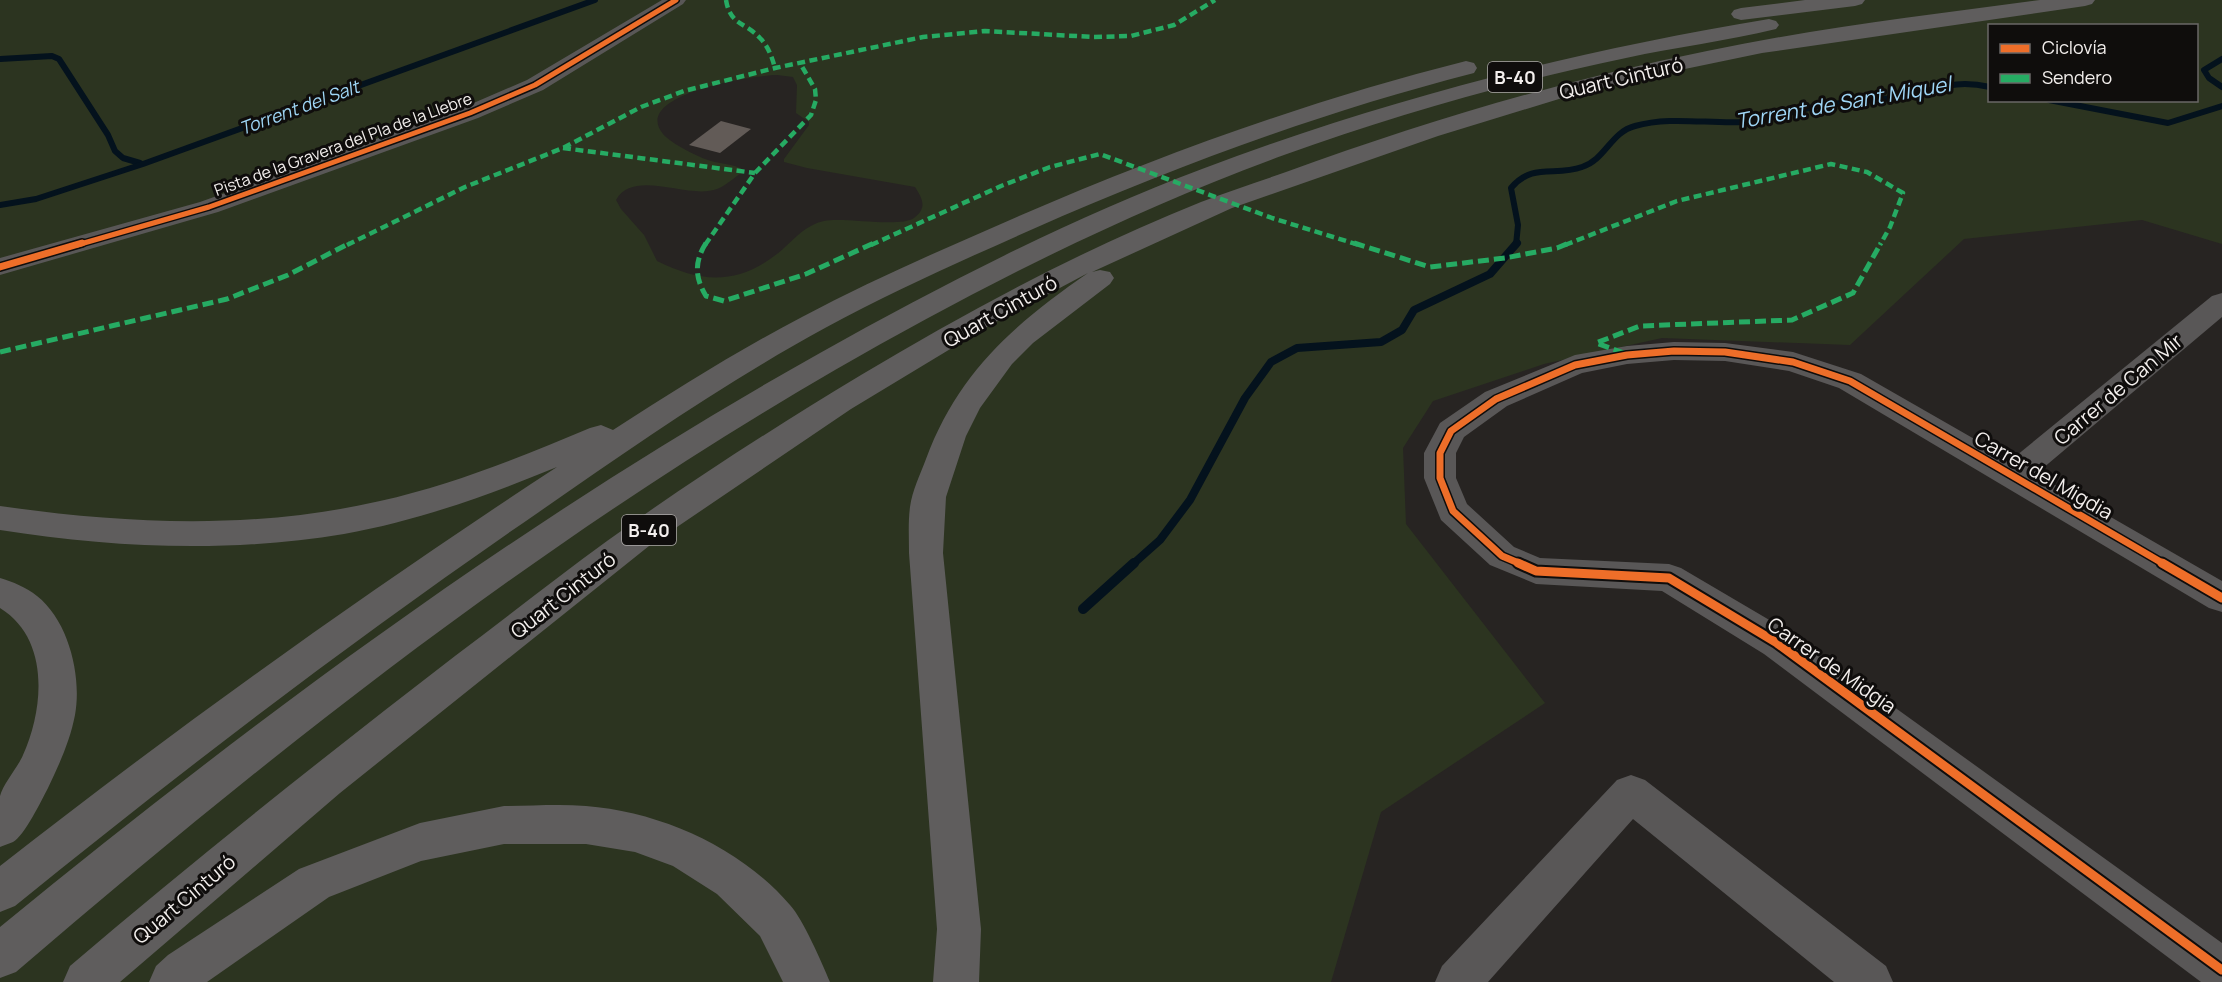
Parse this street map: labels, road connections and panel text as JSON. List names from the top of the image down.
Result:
{
  "streets": {
    "highway": ["B-40", "Quart Cinturó"],
    "street": [
      "Pista de la Gravera del Pla de la Llebre",
      "Carrer de Can Mir",
      "Carrer del Migdia",
      "Carrer de Midgia"
    ]
  },
  "crossings": [
    ["Carrer de Can Mir", "Carrer del Migdia"],
    ["Carrer del Migdia", "Carrer de Midgia"]
  ],
  "water": ["Torrent de Sant Miquel", "Torrent del Salt"],
  "legend": ["Ciclovía", "Sendero"]
}
